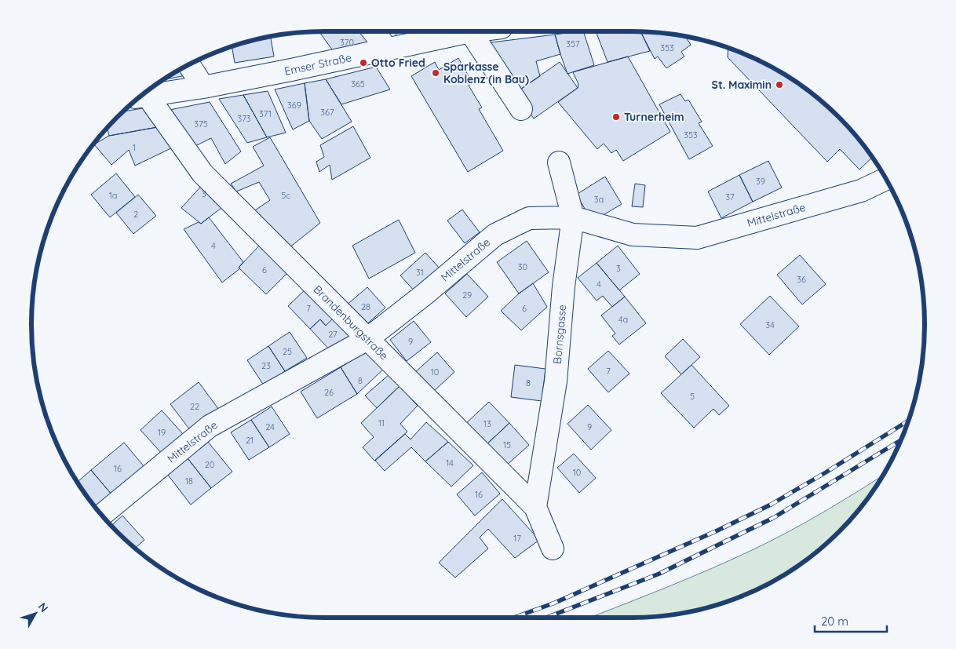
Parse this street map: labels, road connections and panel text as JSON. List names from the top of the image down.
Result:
{
  "streets": {
    "street": [
      "Emser Straße",
      "Mittelstraße",
      "Brandenburgstraße",
      "Bornsgasse"
    ]
  },
  "crossings": [
    ["Emser Straße", "Brandenburgstraße"],
    ["Mittelstraße", "Brandenburgstraße"],
    ["Mittelstraße", "Bornsgasse"],
    ["Brandenburgstraße", "Bornsgasse"]
  ],
  "places": [
    "Otto Fried",
    "Sparkasse Koblenz (in Bau)",
    "St. Maximin",
    "Turnerheim"
  ],
  "house_numbers": [
    "370",
    "357",
    "353",
    "365",
    "369",
    "367",
    "371",
    "373",
    "375",
    "353",
    "1",
    "39",
    "3",
    "1a",
    "5c",
    "37",
    "3a",
    "2",
    "4",
    "30",
    "3",
    "6",
    "31",
    "36",
    "4",
    "29",
    "28",
    "7",
    "6",
    "4a",
    "34",
    "27",
    "9",
    "25",
    "23",
    "7",
    "10",
    "8",
    "8",
    "26",
    "5",
    "22",
    "11",
    "13",
    "24",
    "9",
    "19",
    "21",
    "15",
    "14",
    "20",
    "16",
    "10",
    "18",
    "16",
    "17"
  ],
  "scale_bar": "20 m",
  "north": "top right"
}
